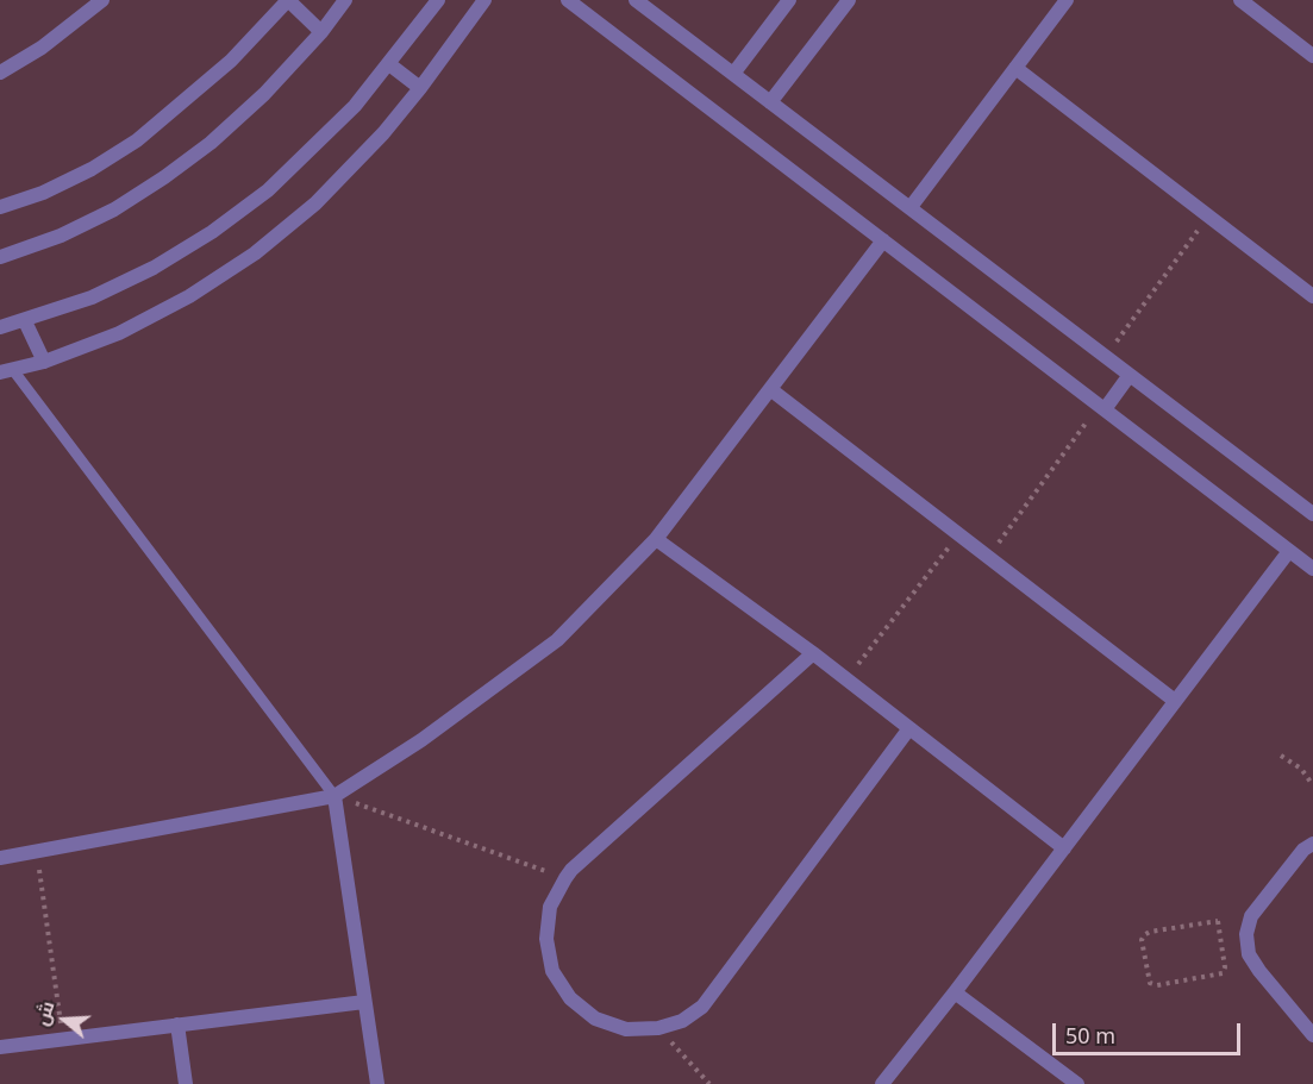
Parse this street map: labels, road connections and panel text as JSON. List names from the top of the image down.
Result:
{
  "scale_bar": "50 m",
  "north": "left"
}
